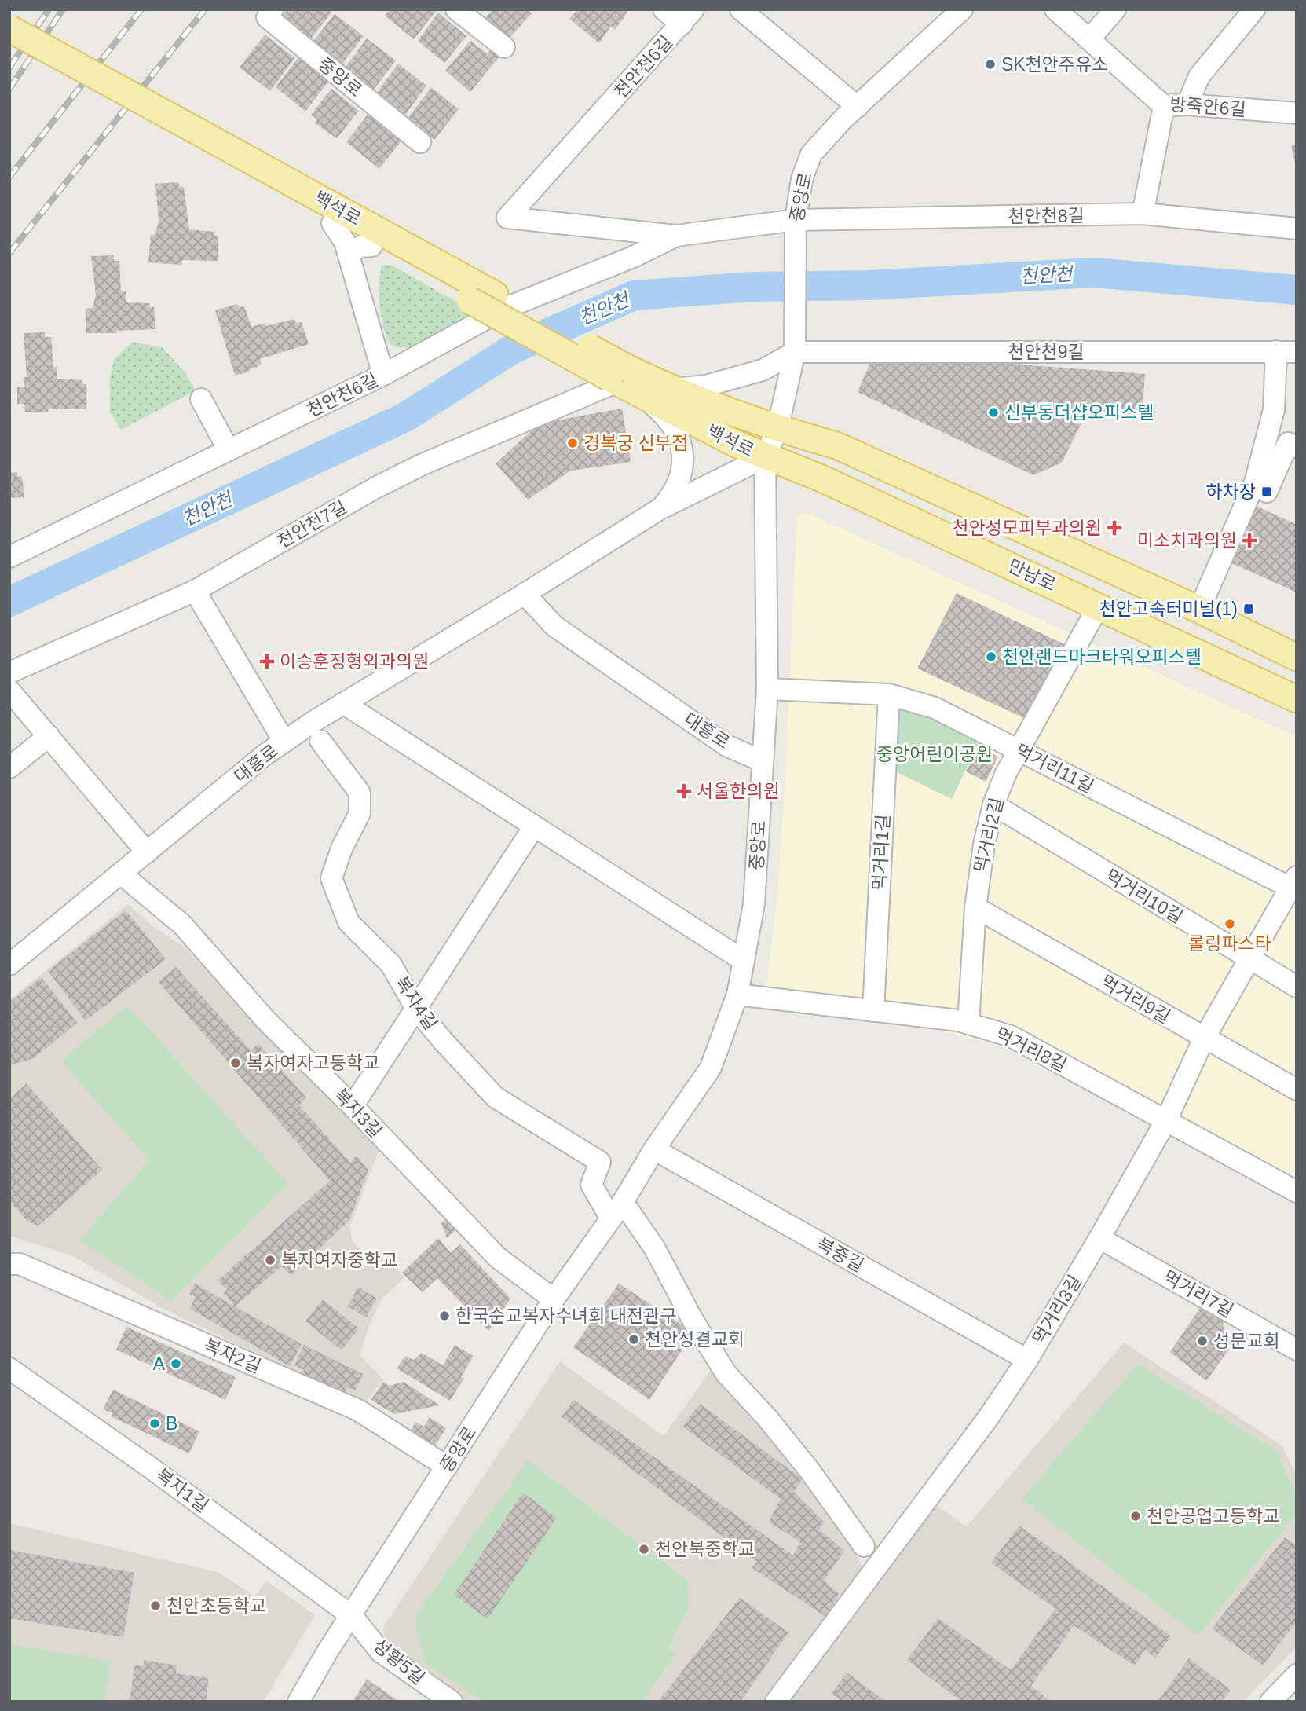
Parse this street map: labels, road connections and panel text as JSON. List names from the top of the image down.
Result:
{
  "streets": {
    "main road": ["백석로", "만남로"],
    "street": [
      "천안천6길",
      "중앙로",
      "방죽안6길",
      "천안천8길",
      "천안천9길",
      "천안천7길",
      "대흥로",
      "먹거리11길",
      "먹거리2길",
      "먹거리1길",
      "먹거리10길",
      "먹거리9길",
      "복자4길",
      "먹거리8길",
      "복자3길",
      "북중길",
      "먹거리7길",
      "먹거리3길",
      "복자2길",
      "복자1길",
      "성황5길"
    ]
  },
  "crossings": [
    ["천안천6길", "중앙로"],
    ["천안천6길", "천안천8길"],
    ["중앙로", "백석로"],
    ["중앙로", "천안천8길"],
    ["중앙로", "천안천9길"],
    ["중앙로", "만남로"],
    ["중앙로", "대흥로"],
    ["중앙로", "먹거리11길"],
    ["중앙로", "복자4길"],
    ["중앙로", "먹거리8길"],
    ["중앙로", "복자3길"],
    ["중앙로", "북중길"],
    ["중앙로", "복자2길"],
    ["중앙로", "복자1길"],
    ["중앙로", "성황5길"],
    ["백석로", "천안천7길"],
    ["백석로", "만남로"],
    ["백석로", "대흥로"],
    ["만남로", "대흥로"],
    ["만남로", "먹거리2길"],
    ["대흥로", "복자3길"],
    ["먹거리11길", "먹거리2길"],
    ["먹거리11길", "먹거리1길"],
    ["먹거리11길", "먹거리3길"],
    ["먹거리2길", "먹거리10길"],
    ["먹거리2길", "먹거리9길"],
    ["먹거리2길", "먹거리8길"],
    ["먹거리1길", "먹거리8길"],
    ["먹거리10길", "먹거리3길"],
    ["먹거리9길", "먹거리3길"],
    ["먹거리8길", "먹거리3길"],
    ["북중길", "먹거리3길"],
    ["먹거리7길", "먹거리3길"],
    ["복자1길", "성황5길"]
  ],
  "water": ["천안천"],
  "parks": ["중앙어린이공원"],
  "places": {
    "other": [
      "SK천안주유소",
      "신부동더샵오피스텔",
      "경복궁 신부점",
      "천안랜드마크타워오피스텔",
      "롤링파스타",
      "복자여자고등학교",
      "복자여자중학교",
      "한국순교복자수녀회 대전관구",
      "천안성결교회",
      "성문교회",
      "A",
      "B",
      "천안공업고등학교",
      "천안북중학교",
      "천안초등학교"
    ],
    "transit": ["하차장", "천안고속터미널(1)"],
    "health": [
      "천안성모피부과의원",
      "미소치과의원",
      "이승훈정형외과의원",
      "서울한의원"
    ]
  }
}
